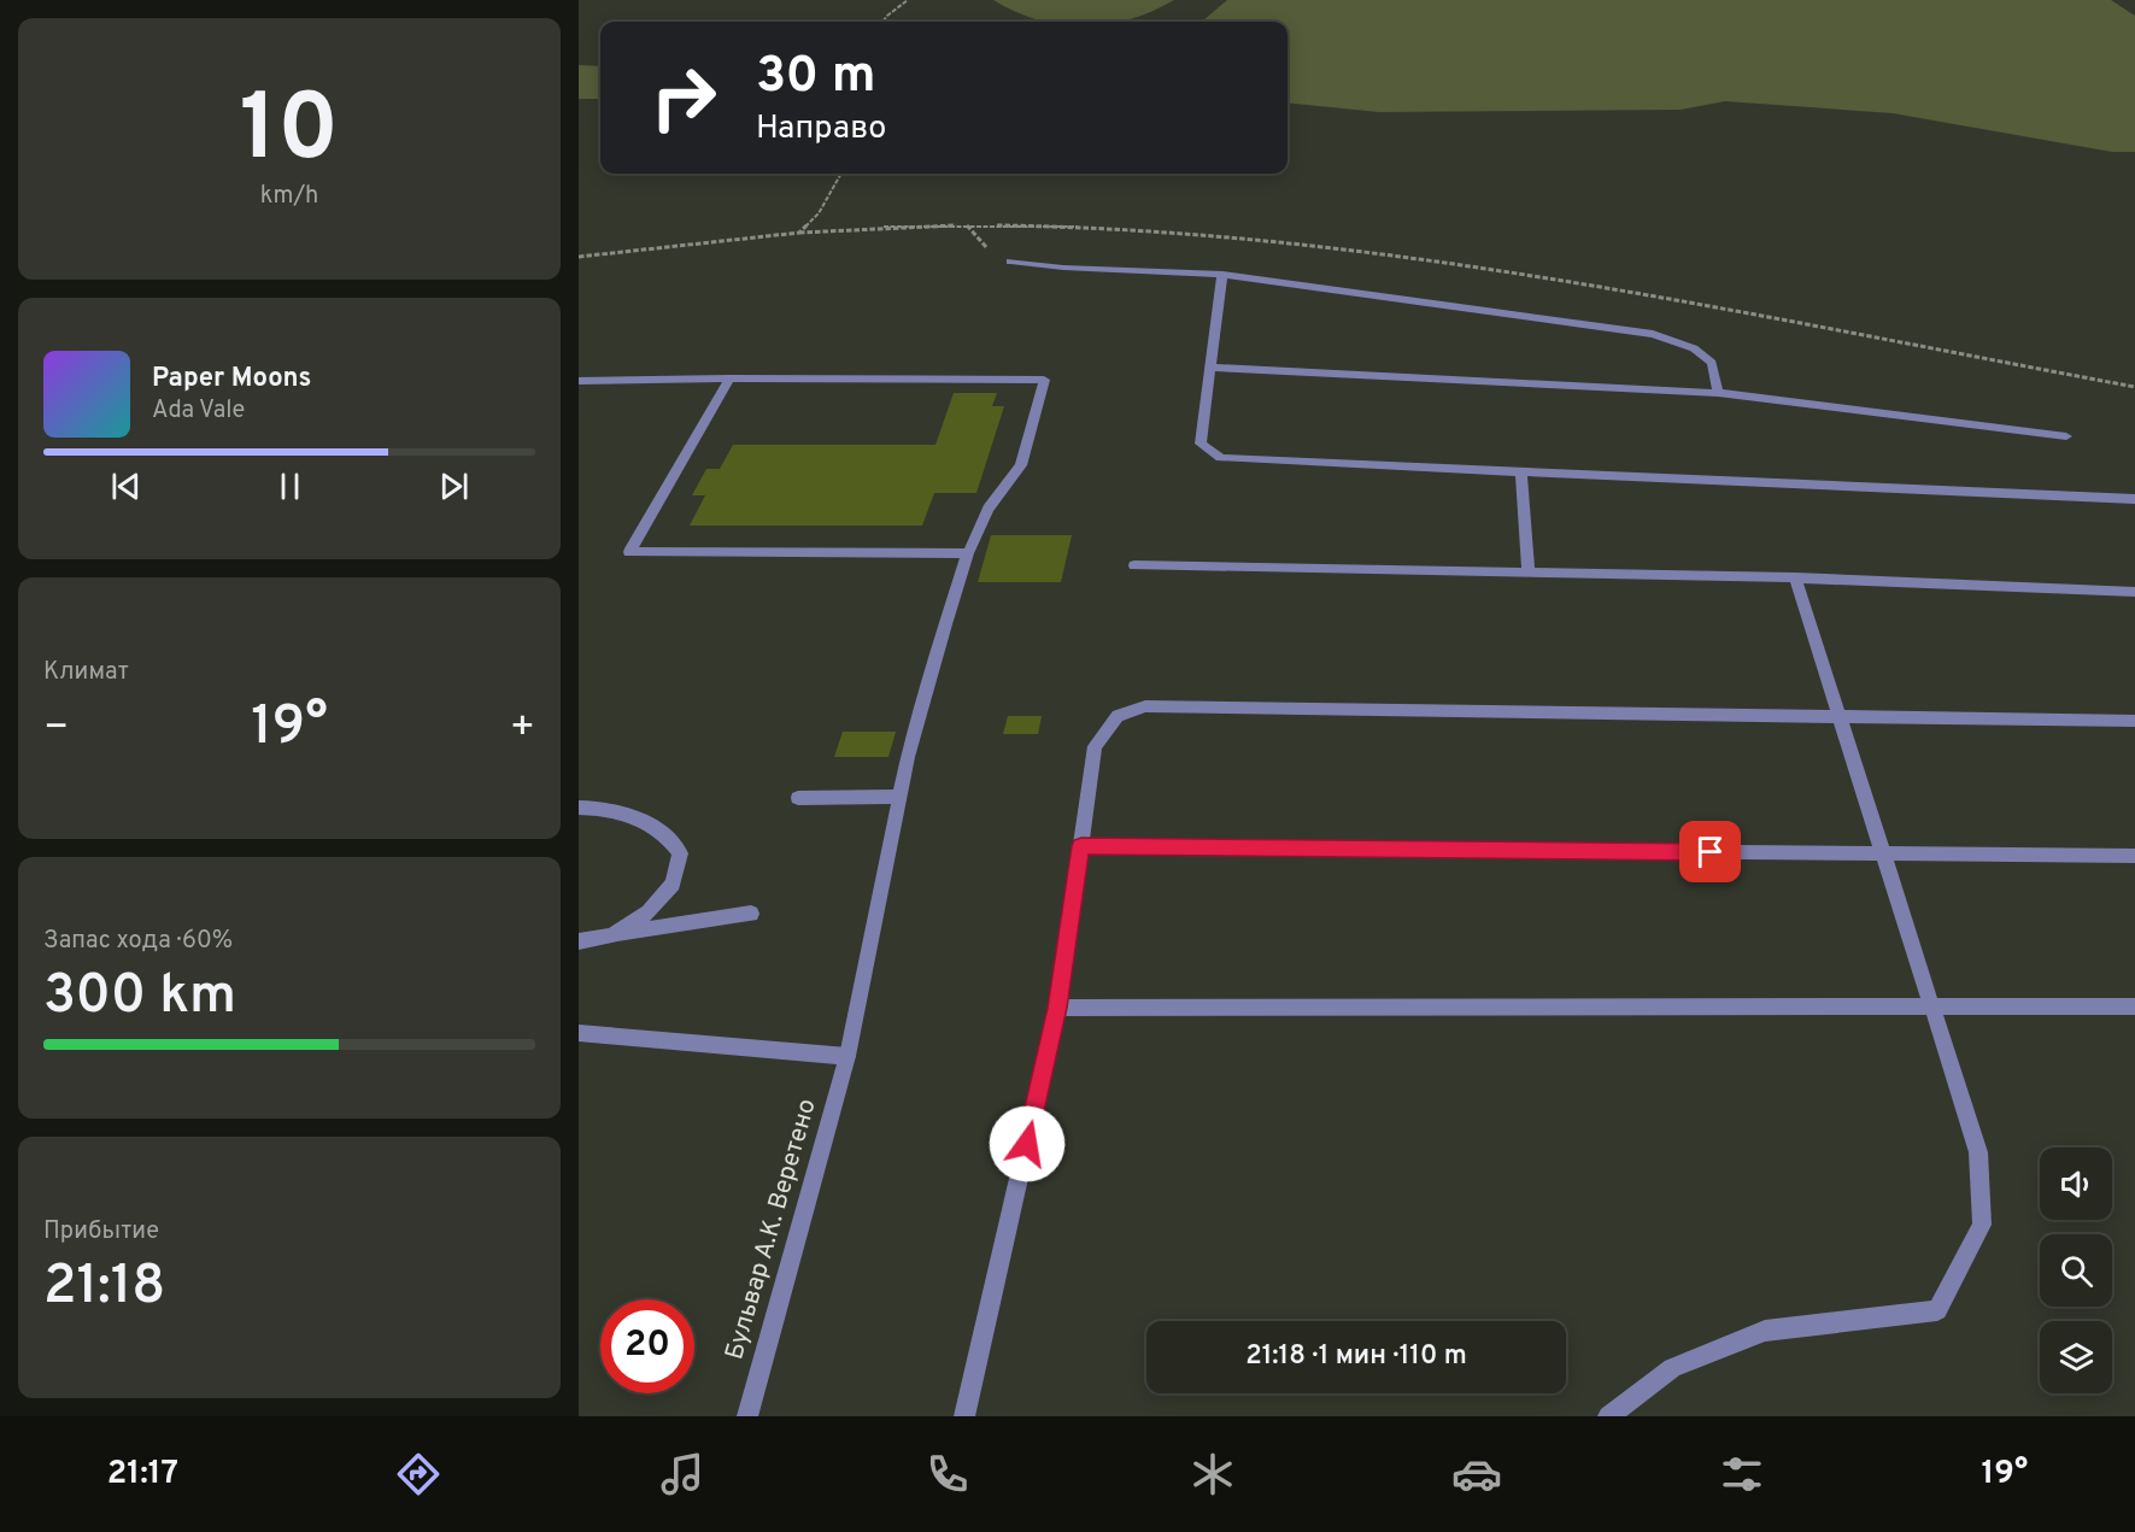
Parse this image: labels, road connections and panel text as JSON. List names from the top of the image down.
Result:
{
  "streets": {
    "street": ["Бульвар А.К. Веретено"]
  },
  "page": {
    "tile": [
      ["10", "km/h"],
      "Климат",
      ["Запас хода · 60%", "300 km"],
      ["Прибытие", "21:18"]
    ],
    "turn": ["30 m", "Направо"],
    "song": ["Paper Moons", "Ada Vale"],
    "heat": ["−", "19°", "+"],
    "limit": "20",
    "trip": "21:18 · 1 мин · 110 m",
    "tabs": ["21:17", "19°"]
  }
}
